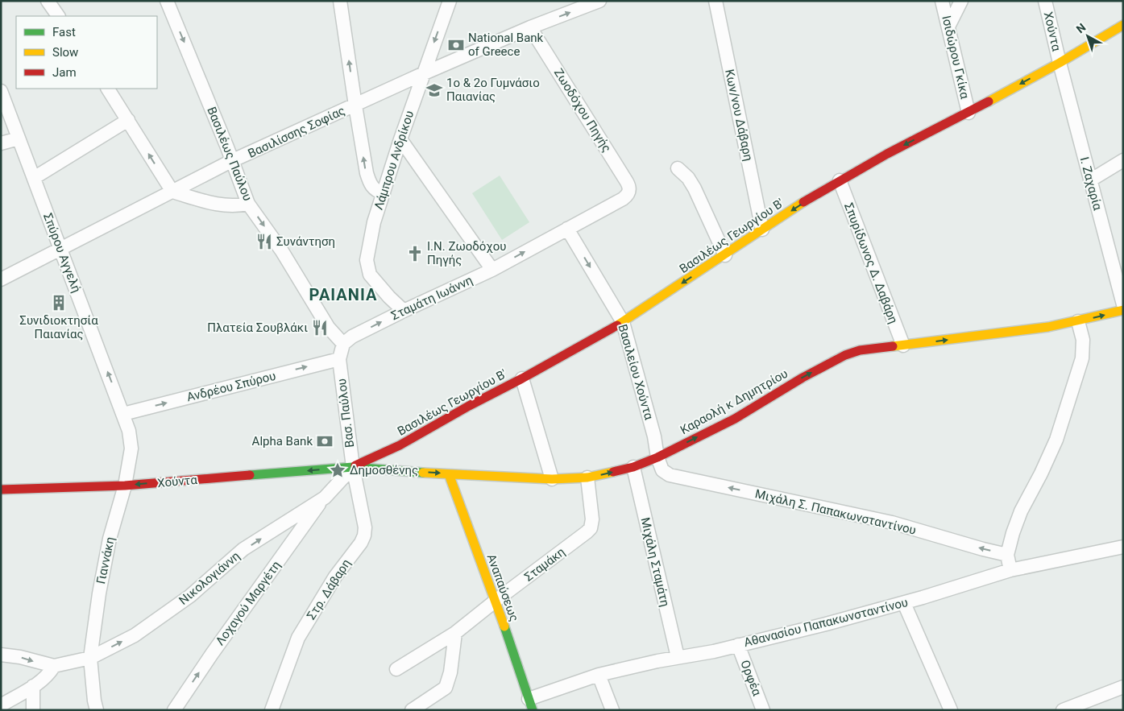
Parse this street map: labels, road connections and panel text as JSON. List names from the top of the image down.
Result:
{
  "streets": {
    "street": [
      "Χούντα",
      "Ισιδώρου Γκίκα",
      "Ζωοδόχου Πηγής",
      "Κων/νου Δάβαρη",
      "Βασιλίσσης Σοφίας",
      "Βασιλέως Παύλου",
      "Λάμπρου Ανδρίκου",
      "Ι. Ζαχαρία",
      "Βασιλέως Γεωργίου Β'",
      "Σπύρου Αγγελή",
      "Σπυρίδωνος Δ. Δαβάρη",
      "Σταμάτη Ιωάννη",
      "Βασιλείου Χούντα",
      "Ανδρέου Σπύρου",
      "Καραολή κ Δημητρίου",
      "Βασ. Παύλου",
      "Μιχάλη Σ. Παπακωνσταντίνου",
      "Γιαννάκη",
      "Μιχάλη Σταμάτη",
      "Σταμάκη",
      "Νικολογιάννη",
      "Αναπαύσεως",
      "Στρ. Δάβαρη",
      "Λοχαγού Μαργέτη",
      "Αθανασίου Παπακωνσταντίνου",
      "Ορφέα"
    ]
  },
  "crossings": [
    ["Χούντα", "Ι. Ζαχαρία"],
    ["Χούντα", "Βασιλέως Γεωργίου Β'"],
    ["Χούντα", "Καραολή κ Δημητρίου"],
    ["Χούντα", "Βασ. Παύλου"],
    ["Χούντα", "Γιαννάκη"],
    ["Χούντα", "Νικολογιάννη"],
    ["Χούντα", "Στρ. Δάβαρη"],
    ["Ισιδώρου Γκίκα", "Βασιλέως Γεωργίου Β'"],
    ["Ζωοδόχου Πηγής", "Βασιλίσσης Σοφίας"],
    ["Ζωοδόχου Πηγής", "Σταμάτη Ιωάννη"],
    ["Κων/νου Δάβαρη", "Βασιλέως Γεωργίου Β'"],
    ["Βασιλίσσης Σοφίας", "Βασιλέως Παύλου"],
    ["Βασιλίσσης Σοφίας", "Λάμπρου Ανδρίκου"],
    ["Βασιλίσσης Σοφίας", "Σπύρου Αγγελή"],
    ["Βασιλέως Παύλου", "Σταμάτη Ιωάννη"],
    ["Λάμπρου Ανδρίκου", "Σταμάτη Ιωάννη"],
    ["Ι. Ζαχαρία", "Βασιλέως Γεωργίου Β'"],
    ["Βασιλέως Γεωργίου Β'", "Σπυρίδωνος Δ. Δαβάρη"],
    ["Βασιλέως Γεωργίου Β'", "Βασιλείου Χούντα"],
    ["Βασιλέως Γεωργίου Β'", "Καραολή κ Δημητρίου"],
    ["Βασιλέως Γεωργίου Β'", "Βασ. Παύλου"],
    ["Βασιλέως Γεωργίου Β'", "Νικολογιάννη"],
    ["Βασιλέως Γεωργίου Β'", "Στρ. Δάβαρη"],
    ["Σπύρου Αγγελή", "Ανδρέου Σπύρου"],
    ["Σπύρου Αγγελή", "Γιαννάκη"],
    ["Σπυρίδωνος Δ. Δαβάρη", "Καραολή κ Δημητρίου"],
    ["Σταμάτη Ιωάννη", "Βασιλείου Χούντα"],
    ["Βασιλείου Χούντα", "Καραολή κ Δημητρίου"],
    ["Βασιλείου Χούντα", "Μιχάλη Σ. Παπακωνσταντίνου"],
    ["Ανδρέου Σπύρου", "Βασ. Παύλου"],
    ["Ανδρέου Σπύρου", "Γιαννάκη"],
    ["Καραολή κ Δημητρίου", "Βασ. Παύλου"],
    ["Καραολή κ Δημητρίου", "Μιχάλη Σ. Παπακωνσταντίνου"],
    ["Καραολή κ Δημητρίου", "Μιχάλη Σταμάτη"],
    ["Καραολή κ Δημητρίου", "Σταμάκη"],
    ["Καραολή κ Δημητρίου", "Νικολογιάννη"],
    ["Καραολή κ Δημητρίου", "Αναπαύσεως"],
    ["Καραολή κ Δημητρίου", "Στρ. Δάβαρη"],
    ["Βασ. Παύλου", "Νικολογιάννη"],
    ["Βασ. Παύλου", "Στρ. Δάβαρη"],
    ["Γιαννάκη", "Νικολογιάννη"],
    ["Μιχάλη Σταμάτη", "Αθανασίου Παπακωνσταντίνου"],
    ["Σταμάκη", "Αναπαύσεως"],
    ["Νικολογιάννη", "Στρ. Δάβαρη"],
    ["Νικολογιάννη", "Λοχαγού Μαργέτη"],
    ["Αναπαύσεως", "Αθανασίου Παπακωνσταντίνου"],
    ["Αθανασίου Παπακωνσταντίνου", "Ορφέα"]
  ],
  "one_way": [
    "Χούντα",
    "Βασιλέως Γεωργίου Β'",
    "Σπύρου Αγγελή",
    "Σταμάτη Ιωάννη",
    "Βασιλείου Χούντα",
    "Ανδρέου Σπύρου",
    "Καραολή κ Δημητρίου",
    "Μιχάλη Σ. Παπακωνσταντίνου",
    "Νικολογιάννη",
    "Λοχαγού Μαργέτη"
  ],
  "districts": ["PAIANIA"],
  "places": {
    "bank": ["National Bank of Greece", "Alpha Bank"],
    "school or university": ["1ο & 2ο Γυμνάσιο Παιανίας"],
    "restaurant": ["Συνάντηση", "Πλατεία Σουβλάκι"],
    "church": ["Ι.Ν. Ζωοδόχου Πηγής"],
    "building": ["Συνιδιοκτησία Παιανίας"],
    "place": ["Δημοσθένης"]
  },
  "legend": ["Fast", "Slow", "Jam"],
  "north": "top left"
}
